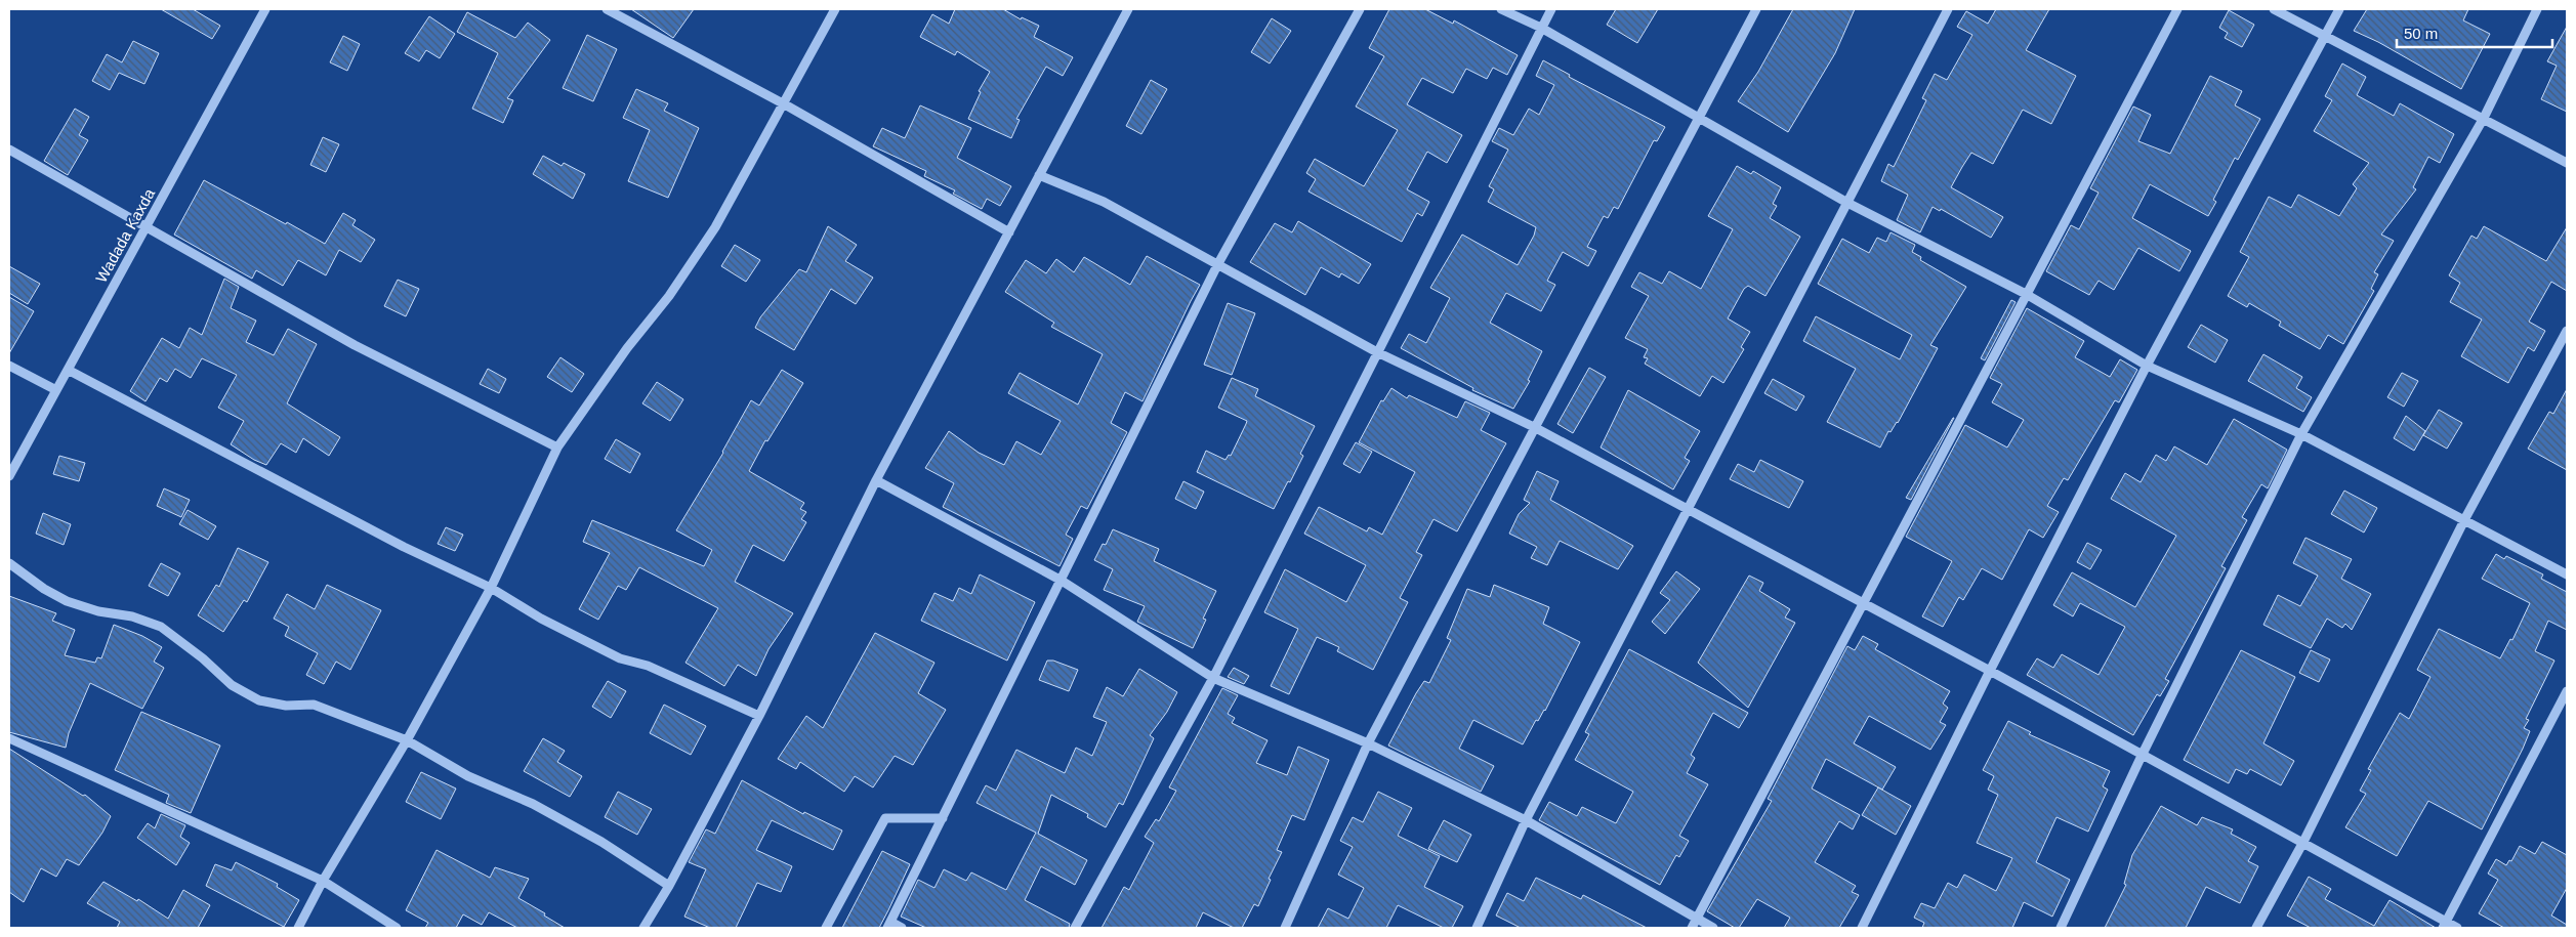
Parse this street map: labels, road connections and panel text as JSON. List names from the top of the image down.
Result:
{
  "streets": {
    "street": ["Wadada Kaxda"]
  },
  "scale_bar": "50 m"
}
